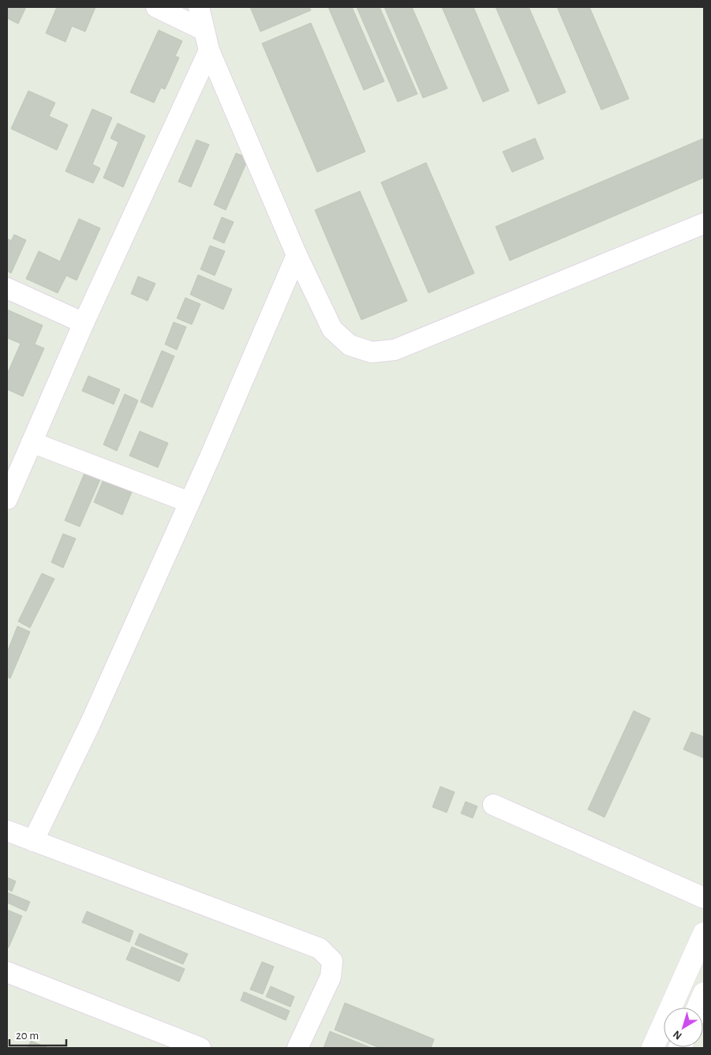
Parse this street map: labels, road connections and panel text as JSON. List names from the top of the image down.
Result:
{
  "scale_bar": "20 m",
  "north": "bottom left"
}
